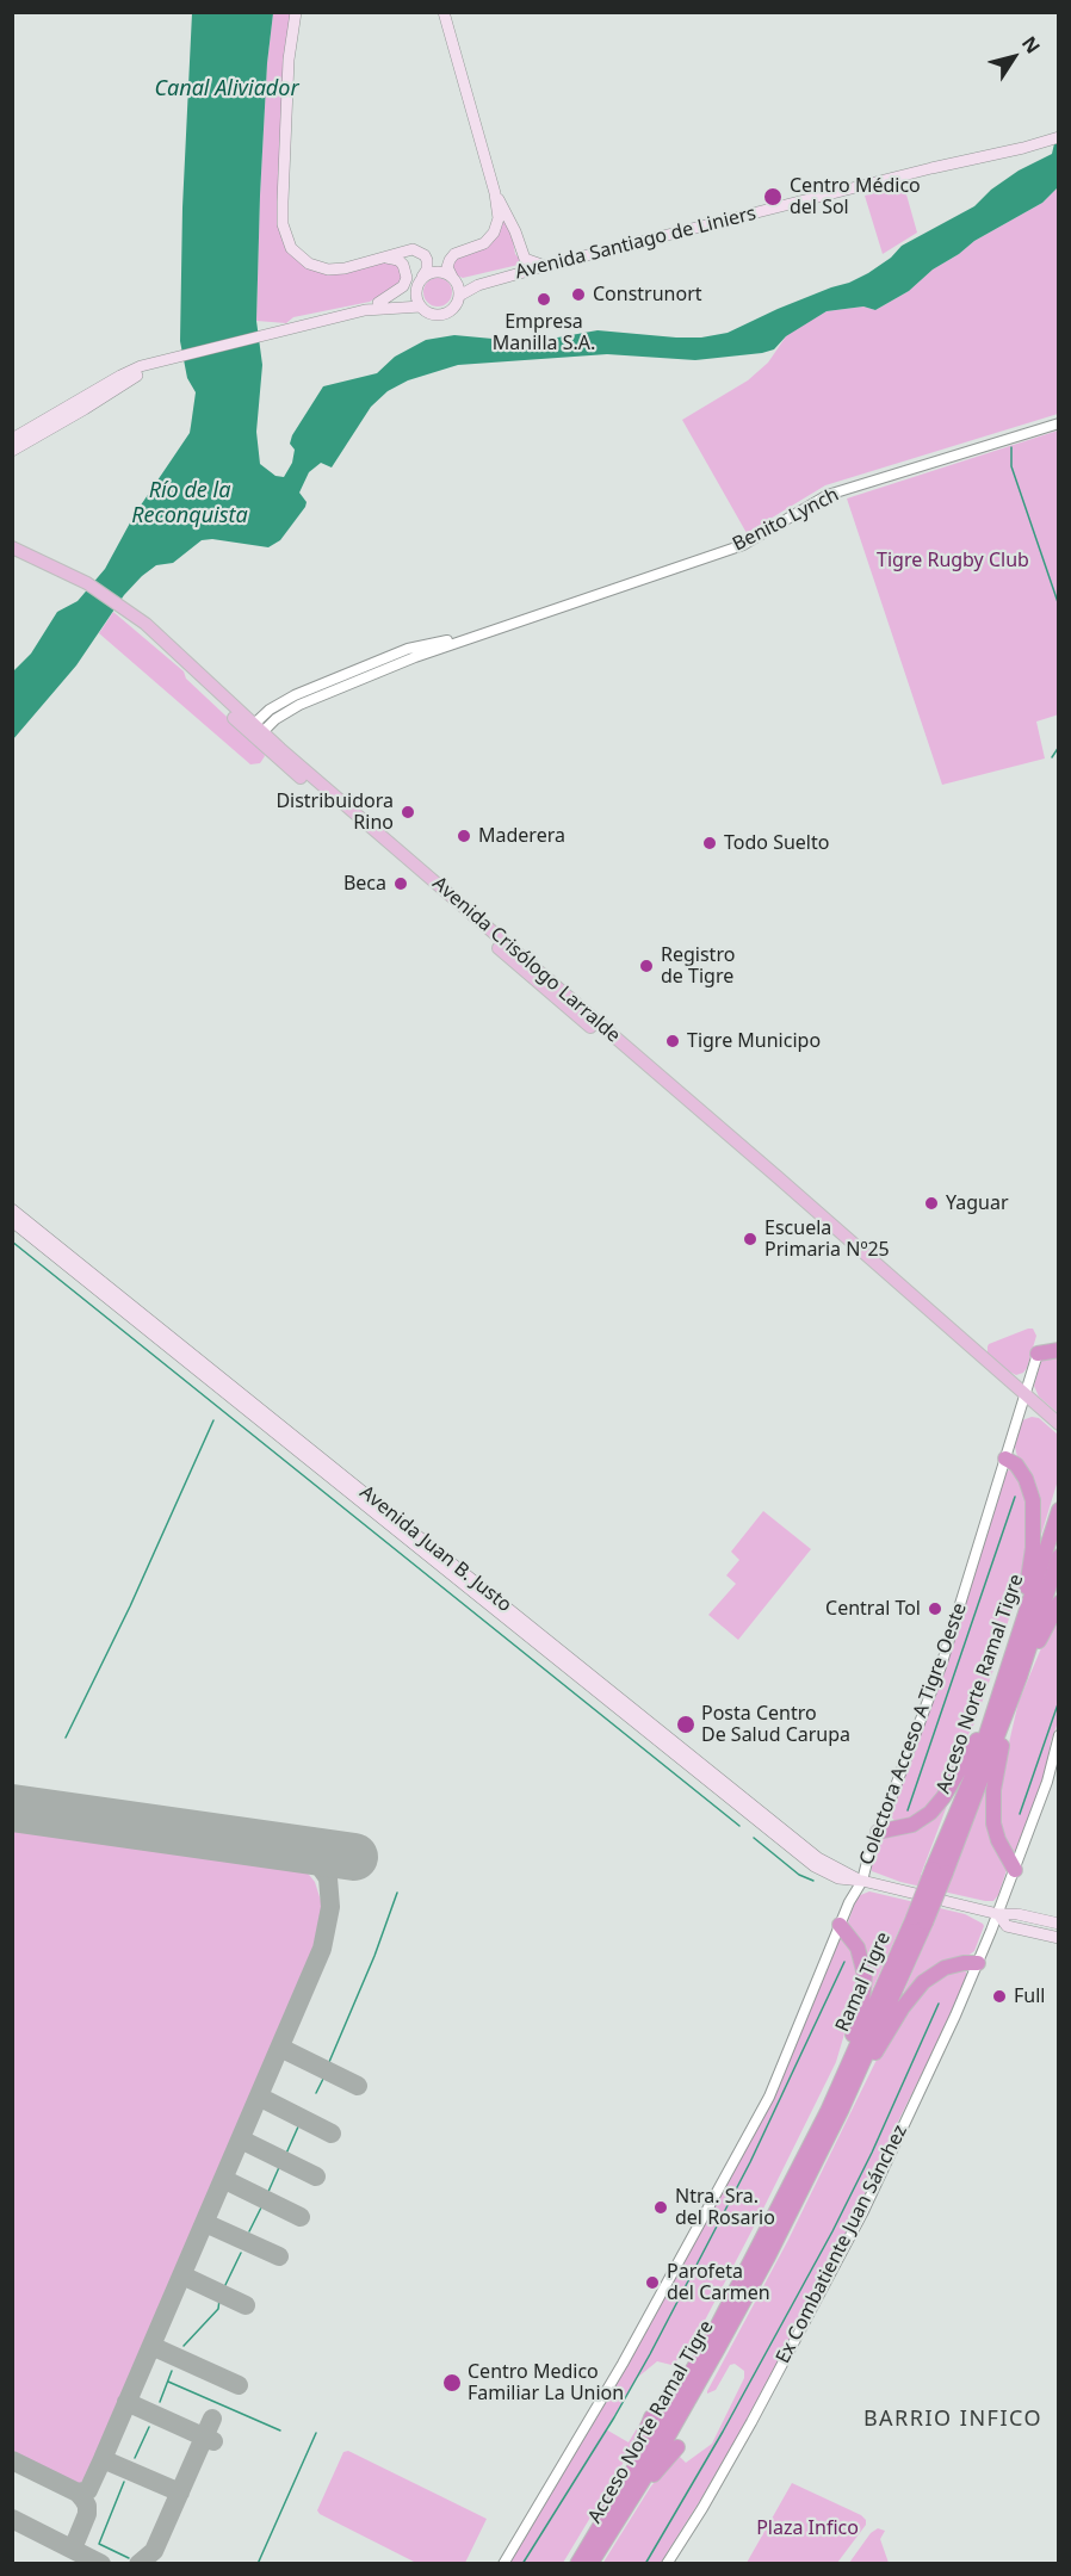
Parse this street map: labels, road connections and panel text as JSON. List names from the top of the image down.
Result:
{
  "streets": {
    "highway": ["Acceso Norte Ramal Tigre", "Ramal Tigre"],
    "main road": ["Avenida Santiago de Liniers", "Avenida Crisólogo Larralde", "Avenida Juan B. Justo"],
    "street": ["Benito Lynch", "Colectora Acceso A Tigre Oeste", "Ex Combatiente Juan Sánchez"]
  },
  "crossings": [
    ["Benito Lynch", "Avenida Crisólogo Larralde"],
    ["Avenida Crisólogo Larralde", "Colectora Acceso A Tigre Oeste"],
    ["Avenida Juan B. Justo", "Colectora Acceso A Tigre Oeste"],
    ["Acceso Norte Ramal Tigre", "Ramal Tigre"]
  ],
  "districts": ["BARRIO INFICO"],
  "water": ["Canal Aliviador", "Río de la Reconquista"],
  "parks": ["Tigre Rugby Club", "Plaza Infico"],
  "places": [
    "Centro Médico del Sol",
    "Construnort",
    "Empresa Manilla S.A.",
    "Distribuidora Rino",
    "Maderera",
    "Todo Suelto",
    "Beca",
    "Registro de Tigre",
    "Tigre Municipo",
    "Yaguar",
    "Escuela Primaria Nº25",
    "Central Tol",
    "Posta Centro De Salud Carupa",
    "Full",
    "Ntra. Sra. del Rosario",
    "Parofeta del Carmen",
    "Centro Medico Familiar La Union"
  ],
  "north": "top right"
}
